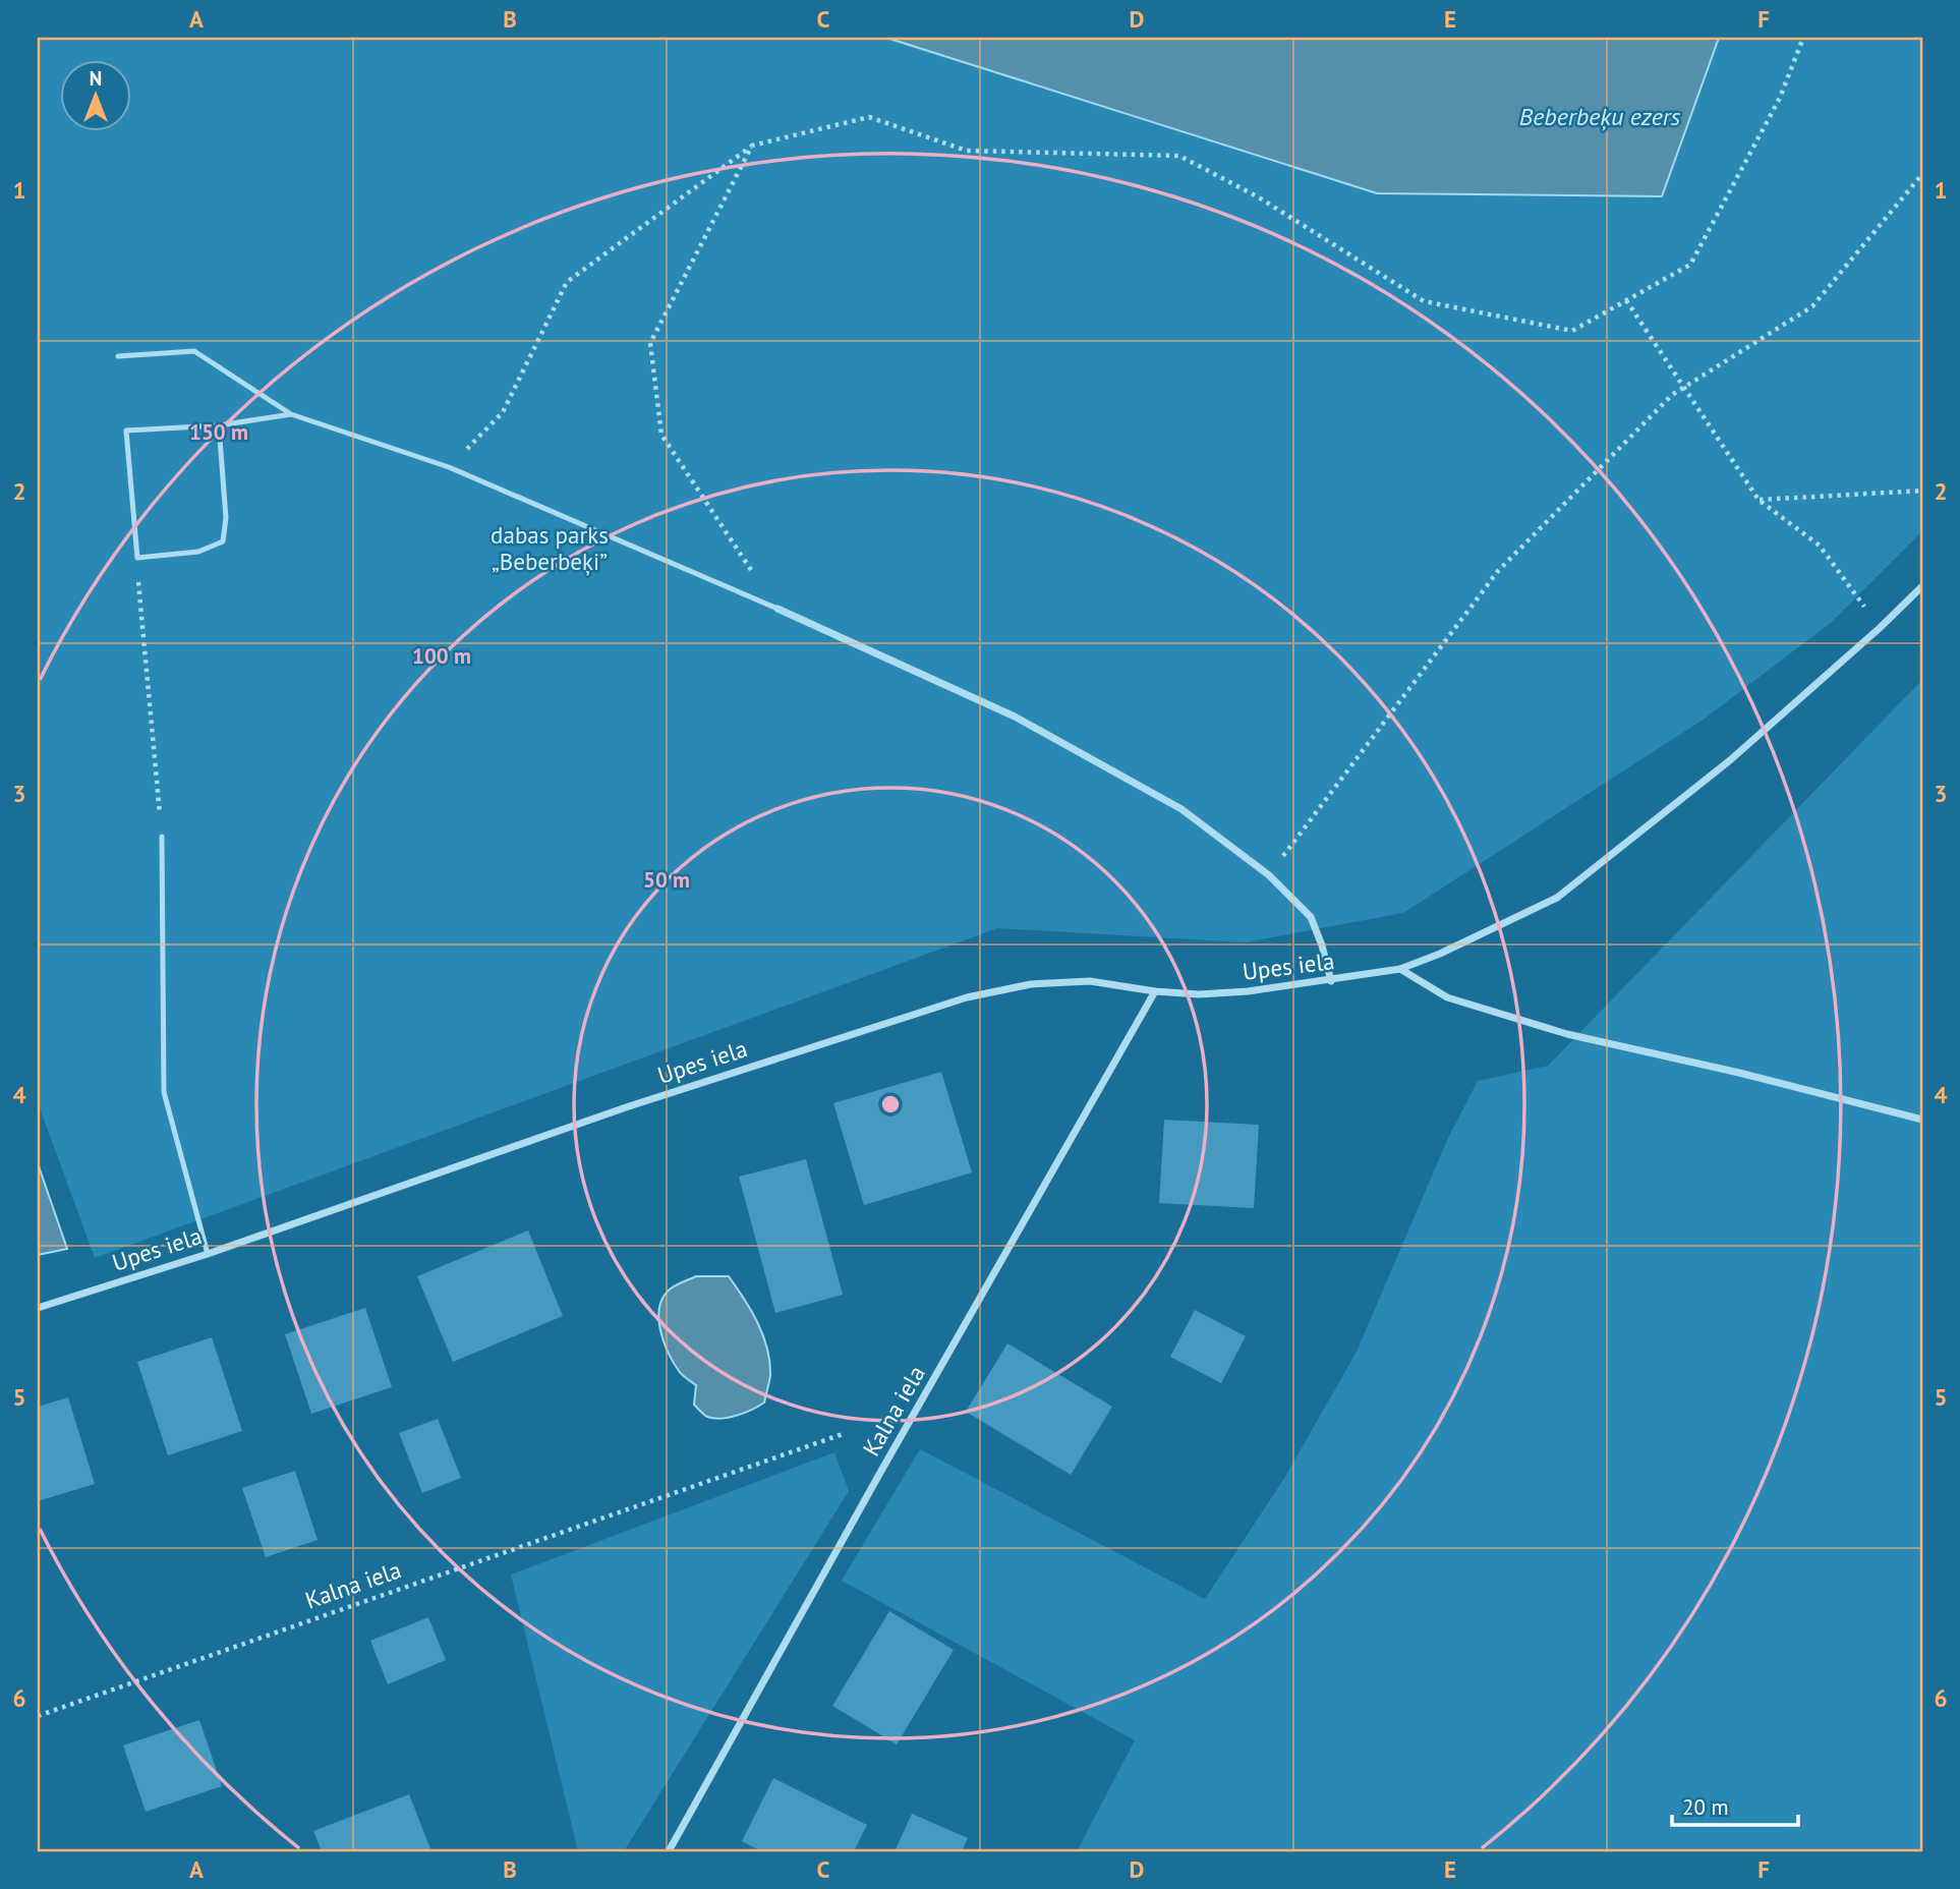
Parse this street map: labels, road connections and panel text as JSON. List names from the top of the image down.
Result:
{
  "streets": {
    "street": ["Upes iela", "Kalna iela"]
  },
  "crossings": [
    ["Upes iela", "Kalna iela"]
  ],
  "water": ["Beberbeķu ezers"],
  "parks": ["dabas parks „Beberbeķi”"],
  "scale_bar": "20 m",
  "north": "top",
  "grid": {
    "columns": [
      "A",
      "B",
      "C",
      "D",
      "E",
      "F"
    ],
    "rows": [
      "1",
      "2",
      "3",
      "4",
      "5",
      "6"
    ]
  },
  "rings": ["150 m", "100 m", "50 m"]
}
